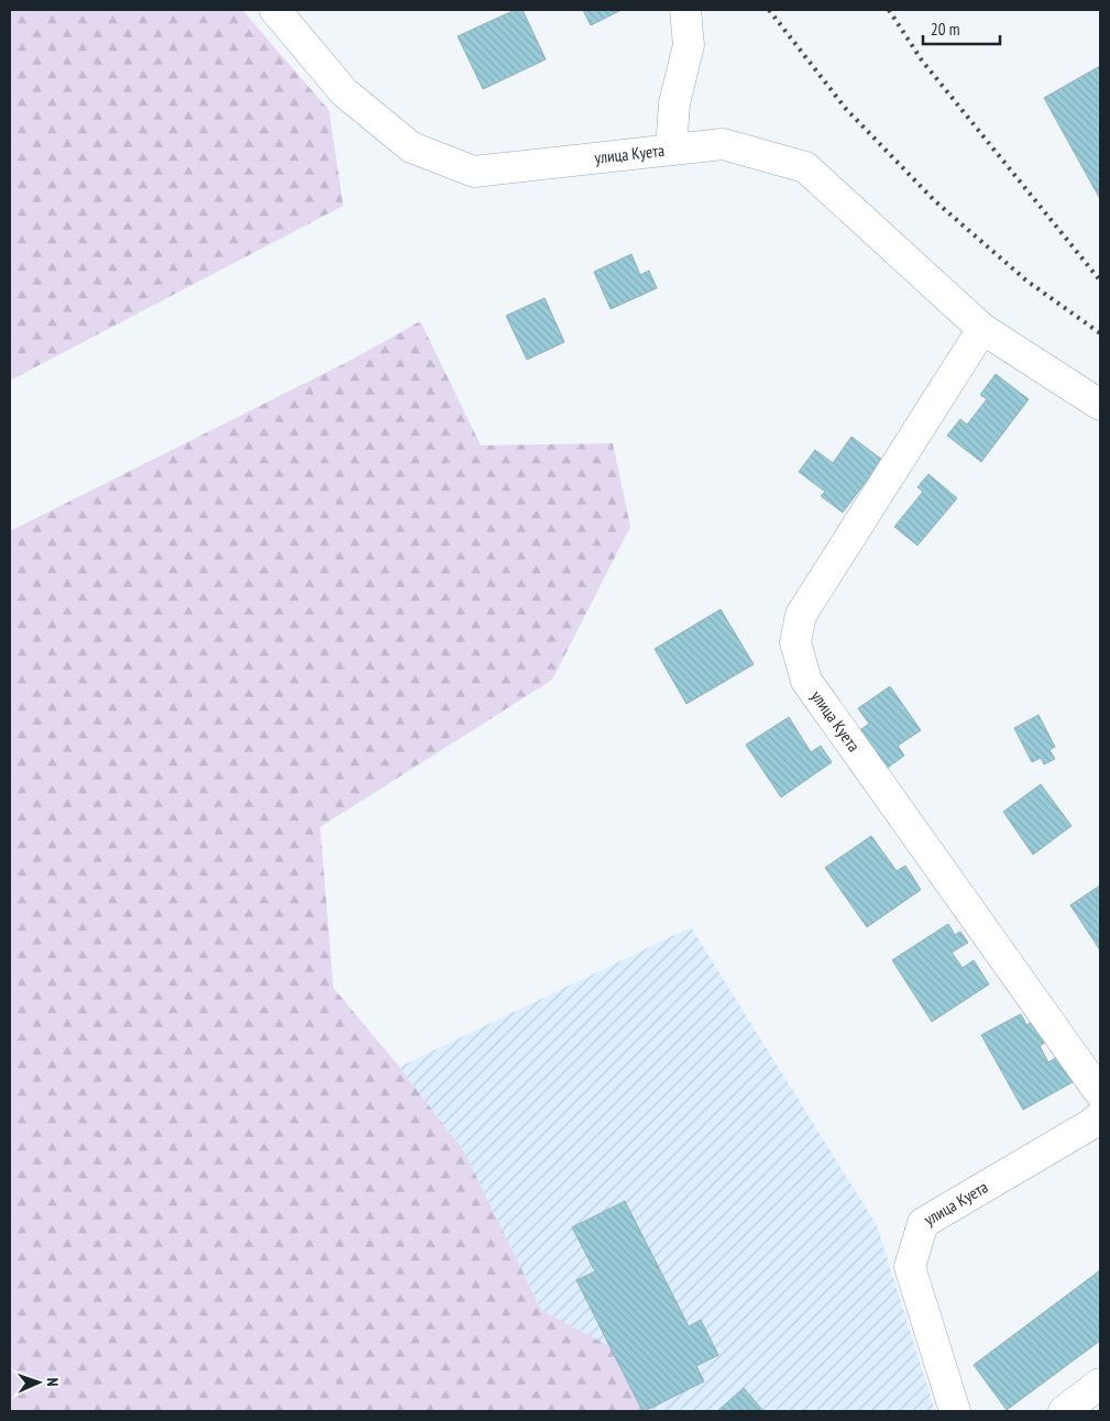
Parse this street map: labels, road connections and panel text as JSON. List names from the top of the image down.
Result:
{
  "streets": {
    "street": ["улица Куета"]
  },
  "scale_bar": "20 m",
  "north": "right"
}
